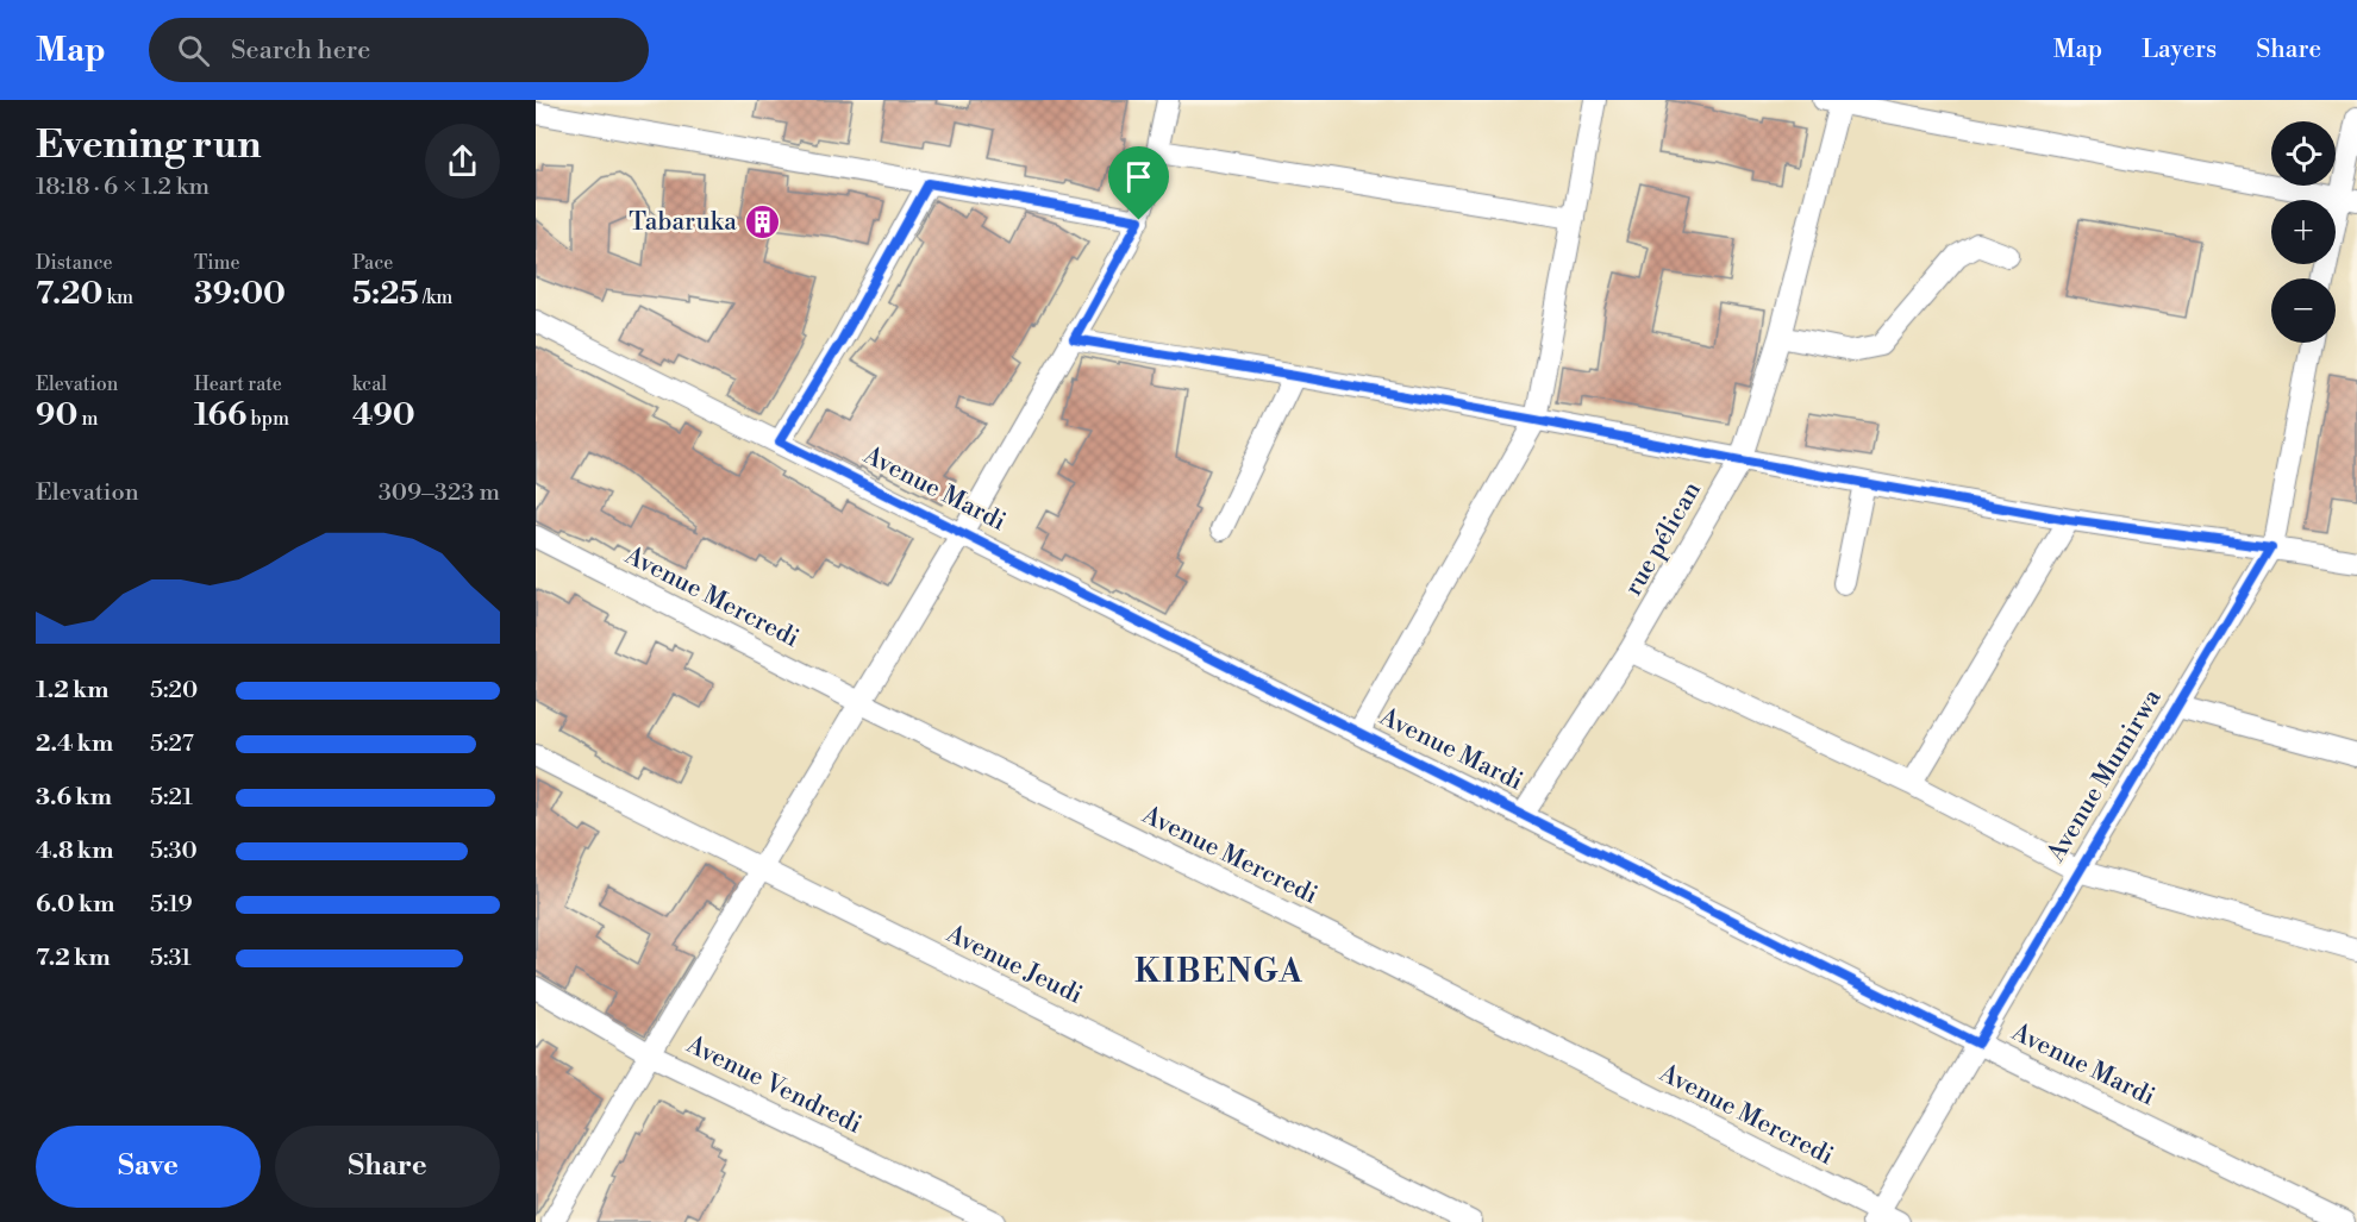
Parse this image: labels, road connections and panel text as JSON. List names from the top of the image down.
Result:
{
  "streets": {
    "street": [
      "Avenue Mardi",
      "rue pélican",
      "Avenue Mercredi",
      "Avenue Mumirwa",
      "Avenue Jeudi",
      "Avenue Vendredi"
    ]
  },
  "crossings": [
    ["Avenue Mardi", "rue pélican"],
    ["Avenue Mardi", "Avenue Mumirwa"],
    ["Avenue Mercredi", "Avenue Mumirwa"]
  ],
  "districts": ["KIBENGA"],
  "places": {
    "building": ["Tabaruka"]
  },
  "page": {
    "header": "Map",
    "search": "Search here",
    "nav": ["Map", "Layers", "Share"],
    "heading": ["Evening run", "18:18 · 6 × 1.2 km"],
    "map_buttons": ["+", "−"],
    "stats": [
      ["Distance", "7.20 km"],
      ["Time", "39:00"],
      ["Pace", "5:25 /km"],
      ["Elevation", "90 m"],
      ["Heart rate", "166 bpm"],
      ["kcal", "490"]
    ],
    "chart": ["Elevation", "309–323 m"],
    "list": [
      {
        "name": "1.2 km",
        "note": "5:20"
      },
      {
        "name": "2.4 km",
        "note": "5:27"
      },
      {
        "name": "3.6 km",
        "note": "5:21"
      },
      {
        "name": "4.8 km",
        "note": "5:30"
      },
      {
        "name": "6.0 km",
        "note": "5:19"
      },
      {
        "name": "7.2 km",
        "note": "5:31"
      }
    ],
    "buttons": ["Save", "Share"]
  }
}
